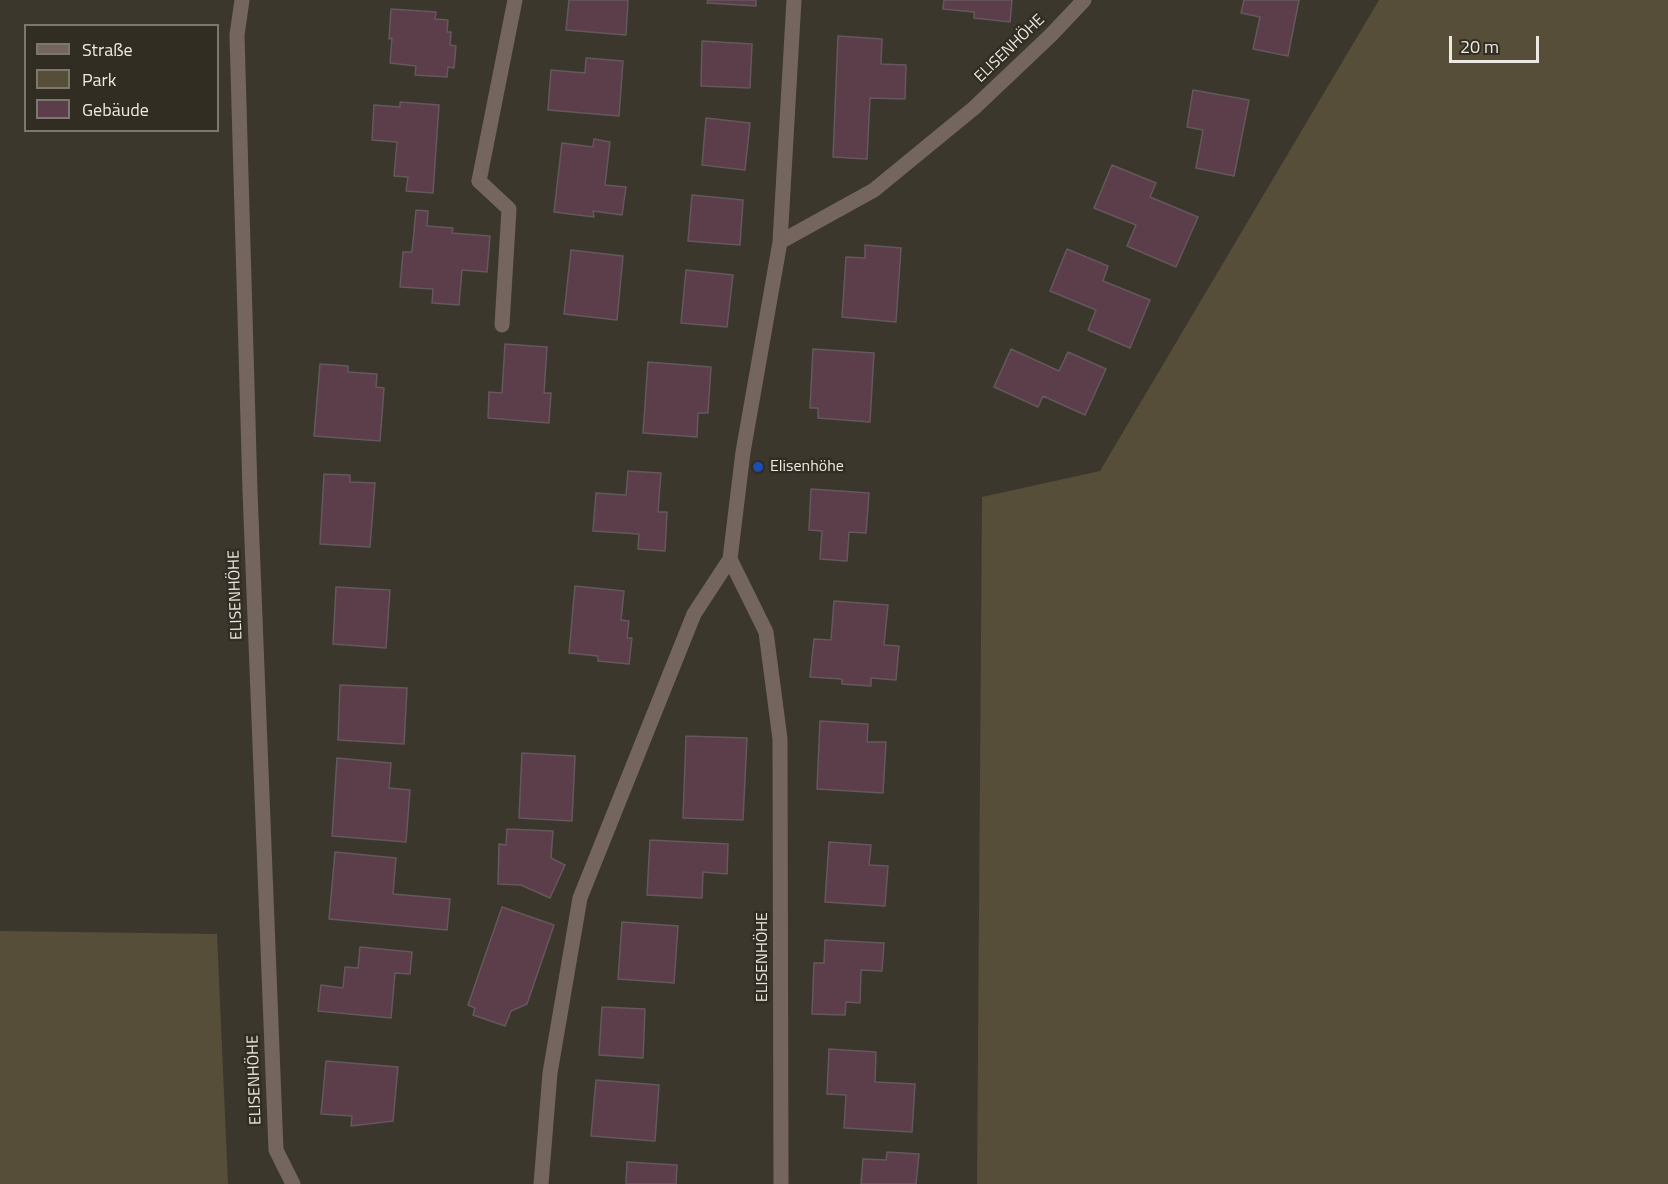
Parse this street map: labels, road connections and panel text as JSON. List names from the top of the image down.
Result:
{
  "streets": {
    "street": ["ELISENHÖHE"]
  },
  "places": ["Elisenhöhe"],
  "legend": ["Straße", "Park", "Gebäude"],
  "scale_bar": "20 m"
}
